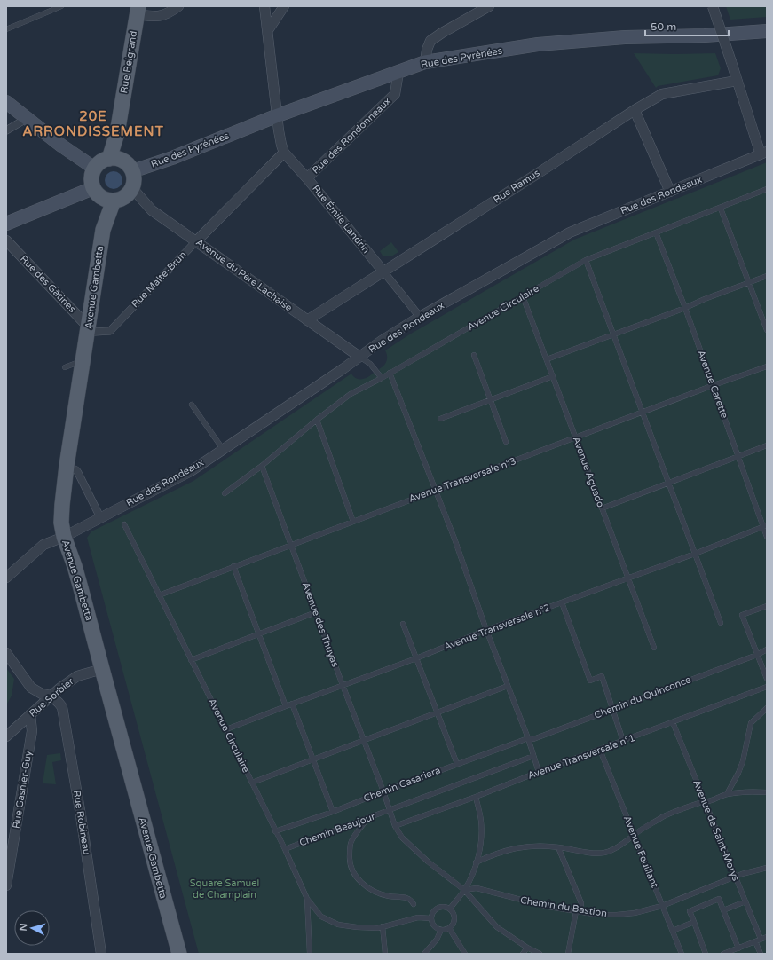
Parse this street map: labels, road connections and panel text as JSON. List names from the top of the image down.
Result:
{
  "streets": {
    "main road": ["Rue des Pyrénées", "Rue Belgrand", "Avenue Gambetta"],
    "street": [
      "Rue des Rondonneaux",
      "Rue Ramus",
      "Rue des Rondeaux",
      "Rue Émile Landrin",
      "Avenue du Père Lachaise",
      "Rue Malte-Brun",
      "Rue des Gâtines",
      "Rue Sorbier",
      "Rue Gasnier-Guy",
      "Rue Robineau"
    ],
    "lane": [
      "Avenue Circulaire",
      "Avenue Carette",
      "Avenue Aguado",
      "Avenue Transversale n°3",
      "Avenue des Thuyas",
      "Avenue Transversale n°2",
      "Chemin du Quinconce",
      "Avenue Transversale n°1",
      "Chemin Casariera",
      "Chemin Beaujour",
      "Avenue de Saint-Morys",
      "Avenue Feuillant",
      "Chemin du Bastion"
    ]
  },
  "crossings": [
    ["Rue des Pyrénées", "Rue Belgrand"],
    ["Rue des Pyrénées", "Rue des Rondonneaux"],
    ["Rue des Pyrénées", "Rue Émile Landrin"],
    ["Rue des Pyrénées", "Avenue du Père Lachaise"],
    ["Rue des Pyrénées", "Avenue Gambetta"],
    ["Rue Belgrand", "Avenue du Père Lachaise"],
    ["Rue Belgrand", "Avenue Gambetta"],
    ["Rue des Rondonneaux", "Rue Émile Landrin"],
    ["Rue Ramus", "Rue Émile Landrin"],
    ["Rue Ramus", "Avenue du Père Lachaise"],
    ["Rue des Rondeaux", "Rue Émile Landrin"],
    ["Rue des Rondeaux", "Avenue du Père Lachaise"],
    ["Rue des Rondeaux", "Avenue Gambetta"],
    ["Rue Émile Landrin", "Rue Malte-Brun"],
    ["Avenue du Père Lachaise", "Rue Malte-Brun"],
    ["Avenue du Père Lachaise", "Avenue Gambetta"],
    ["Rue Malte-Brun", "Rue des Gâtines"],
    ["Rue Malte-Brun", "Avenue Gambetta"],
    ["Rue des Gâtines", "Avenue Gambetta"],
    ["Avenue Gambetta", "Rue Sorbier"],
    ["Avenue Circulaire", "Avenue Carette"],
    ["Avenue Circulaire", "Avenue Aguado"],
    ["Avenue Circulaire", "Avenue Transversale n°3"],
    ["Avenue Circulaire", "Avenue des Thuyas"],
    ["Avenue Circulaire", "Avenue Transversale n°2"],
    ["Avenue Circulaire", "Chemin Casariera"],
    ["Avenue Circulaire", "Chemin Beaujour"],
    ["Avenue Carette", "Avenue Transversale n°3"],
    ["Avenue Carette", "Avenue Transversale n°2"],
    ["Avenue Aguado", "Avenue Transversale n°3"],
    ["Avenue Aguado", "Avenue Transversale n°2"],
    ["Avenue Transversale n°3", "Avenue des Thuyas"],
    ["Avenue des Thuyas", "Avenue Transversale n°2"],
    ["Avenue des Thuyas", "Avenue Transversale n°1"],
    ["Avenue des Thuyas", "Chemin Casariera"],
    ["Avenue des Thuyas", "Chemin Beaujour"],
    ["Avenue des Thuyas", "Chemin du Bastion"],
    ["Rue Sorbier", "Rue Gasnier-Guy"],
    ["Rue Sorbier", "Rue Robineau"],
    ["Chemin du Quinconce", "Chemin Casariera"],
    ["Avenue Transversale n°1", "Avenue de Saint-Morys"],
    ["Avenue Transversale n°1", "Avenue Feuillant"],
    ["Avenue de Saint-Morys", "Chemin du Bastion"],
    ["Avenue Feuillant", "Chemin du Bastion"]
  ],
  "districts": ["20E ARRONDISSEMENT"],
  "parks": ["Square Samuel de Champlain"],
  "scale_bar": "50 m",
  "north": "left"
}
